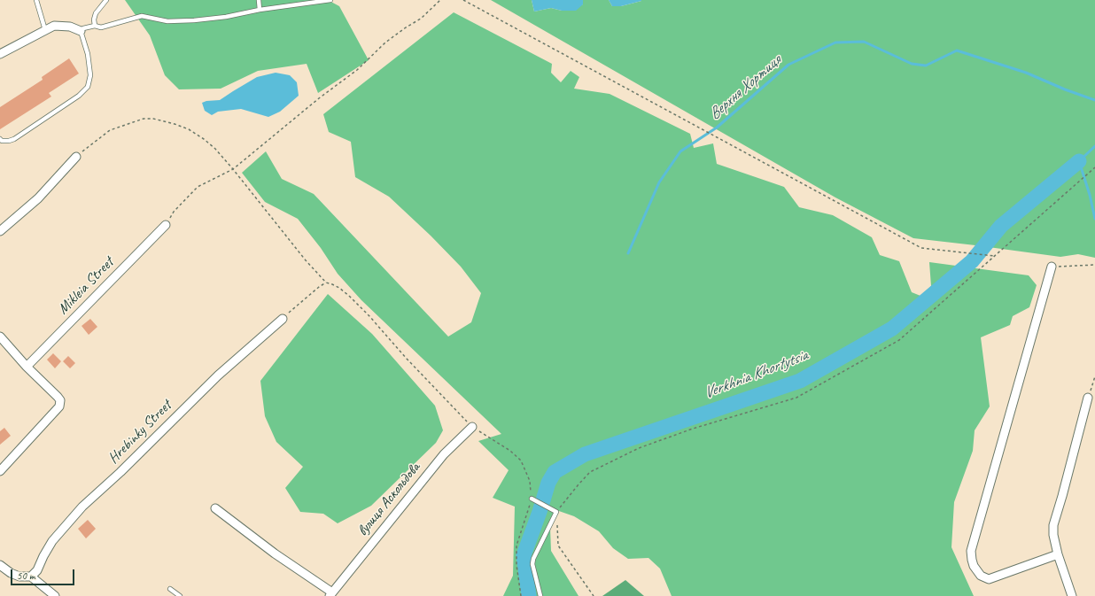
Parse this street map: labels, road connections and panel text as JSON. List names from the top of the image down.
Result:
{
  "streets": {
    "street": ["Mikleia Street", "Hrebinky Street", "вулиця Аскольдова"]
  },
  "water": ["Верхня Хортиця", "Verkhnia Khortytsia"],
  "scale_bar": "50 m"
}
